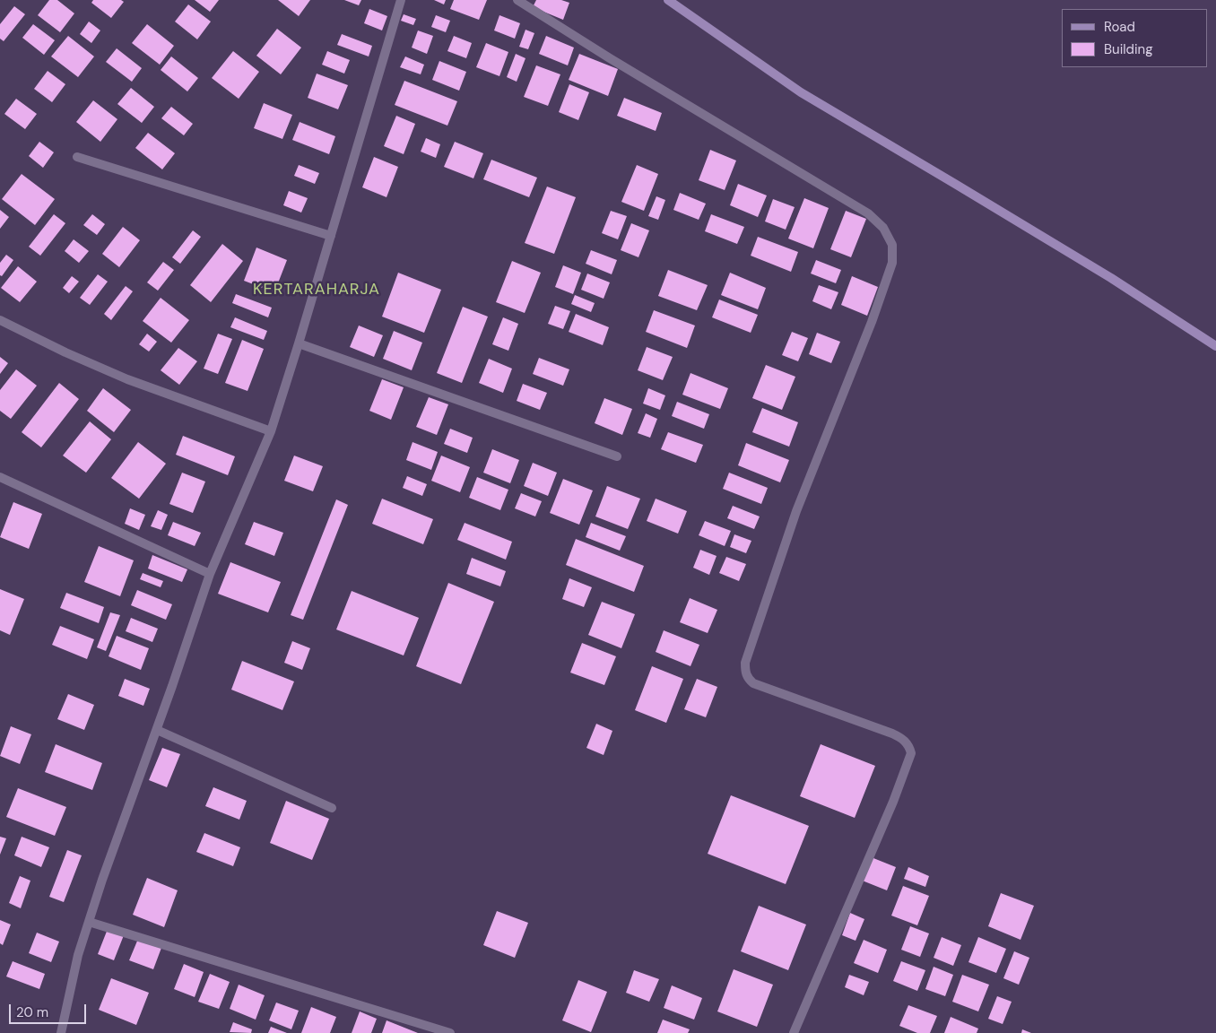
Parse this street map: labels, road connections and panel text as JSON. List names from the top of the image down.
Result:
{
  "districts": ["KERTARAHARJA"],
  "legend": ["Road", "Building"],
  "scale_bar": "20 m"
}
